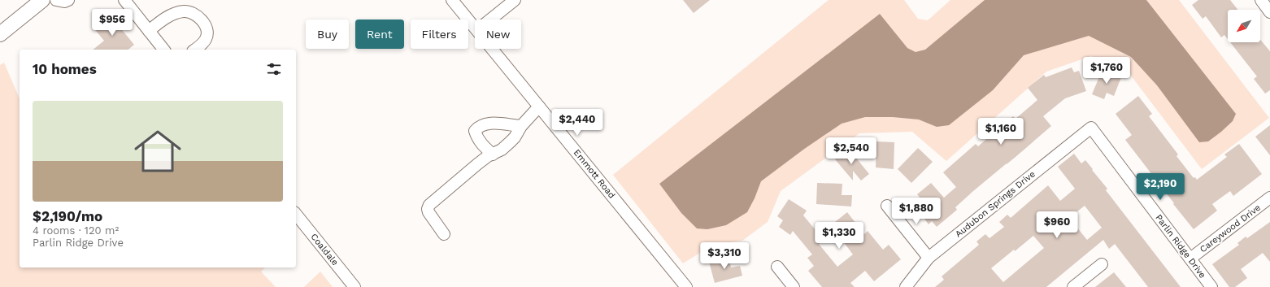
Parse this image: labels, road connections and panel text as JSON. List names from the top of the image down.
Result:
{
  "streets": {
    "street": [
      "Emmott Road",
      "Audubon Springs Drive",
      "Careywood Drive",
      "Parlin Ridge Drive",
      "Coaldale"
    ]
  },
  "crossings": [
    ["Audubon Springs Drive", "Parlin Ridge Drive"],
    ["Careywood Drive", "Parlin Ridge Drive"]
  ],
  "north": "bottom left",
  "page": {
    "price": [
      "$956",
      "$1,760",
      "$2,440",
      "$1,160",
      "$2,540",
      "$2,190",
      "$1,880",
      "$960",
      "$1,330",
      "$3,310"
    ],
    "chip": [
      "Buy",
      "Rent",
      "Filters",
      "New"
    ],
    "heading": "10 homes",
    "list": [
      {
        "name": "$2,190/mo",
        "note": "4 rooms · 120 m² · Parlin Ridge Drive"
      }
    ]
  }
}
